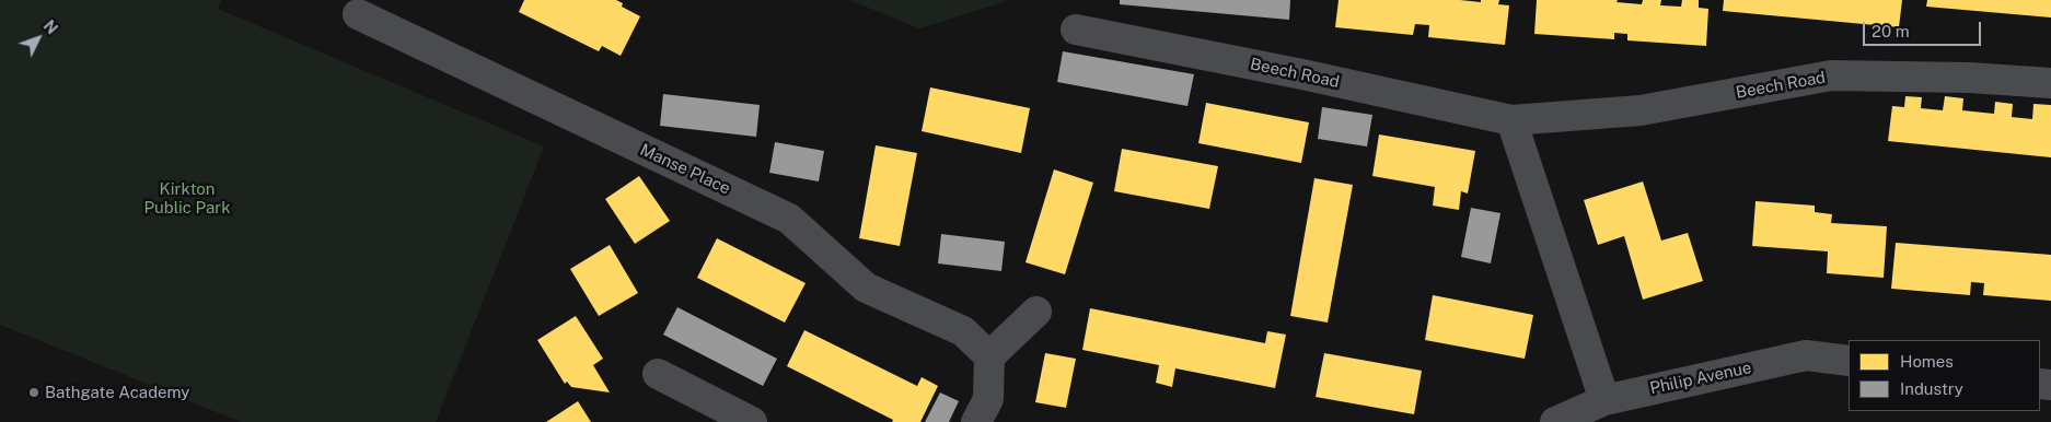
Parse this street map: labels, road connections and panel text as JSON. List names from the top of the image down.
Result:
{
  "streets": {
    "street": ["Beech Road", "Manse Place", "Philip Avenue"]
  },
  "parks": ["Kirkton Public Park"],
  "places": ["Bathgate Academy"],
  "legend": ["Homes", "Industry"],
  "scale_bar": "20 m",
  "north": "top right"
}
